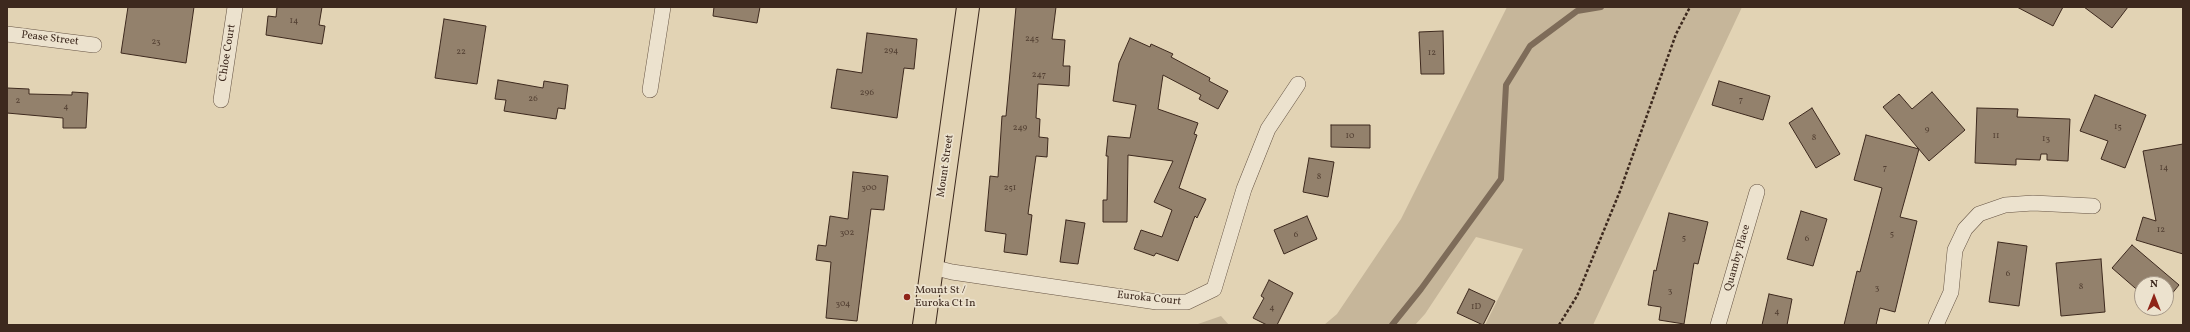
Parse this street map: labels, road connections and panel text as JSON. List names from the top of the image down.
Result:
{
  "streets": {
    "highway": ["Mount Street"],
    "street": [
      "Pease Street",
      "Chloe Court",
      "Quamby Place",
      "Euroka Court"
    ]
  },
  "crossings": [
    ["Mount Street", "Euroka Court"]
  ],
  "places": ["Mount St / Euroka Ct In"],
  "house_numbers": [
    "14",
    "245",
    "23",
    "294",
    "22",
    "12",
    "247",
    "296",
    "26",
    "7",
    "2",
    "4",
    "15",
    "249",
    "9",
    "10",
    "11",
    "8",
    "13",
    "7",
    "14",
    "8",
    "300",
    "251",
    "12",
    "302",
    "5",
    "6",
    "5",
    "6",
    "6",
    "8",
    "3",
    "3",
    "304",
    "1D",
    "4",
    "4"
  ],
  "north": "top"
}
